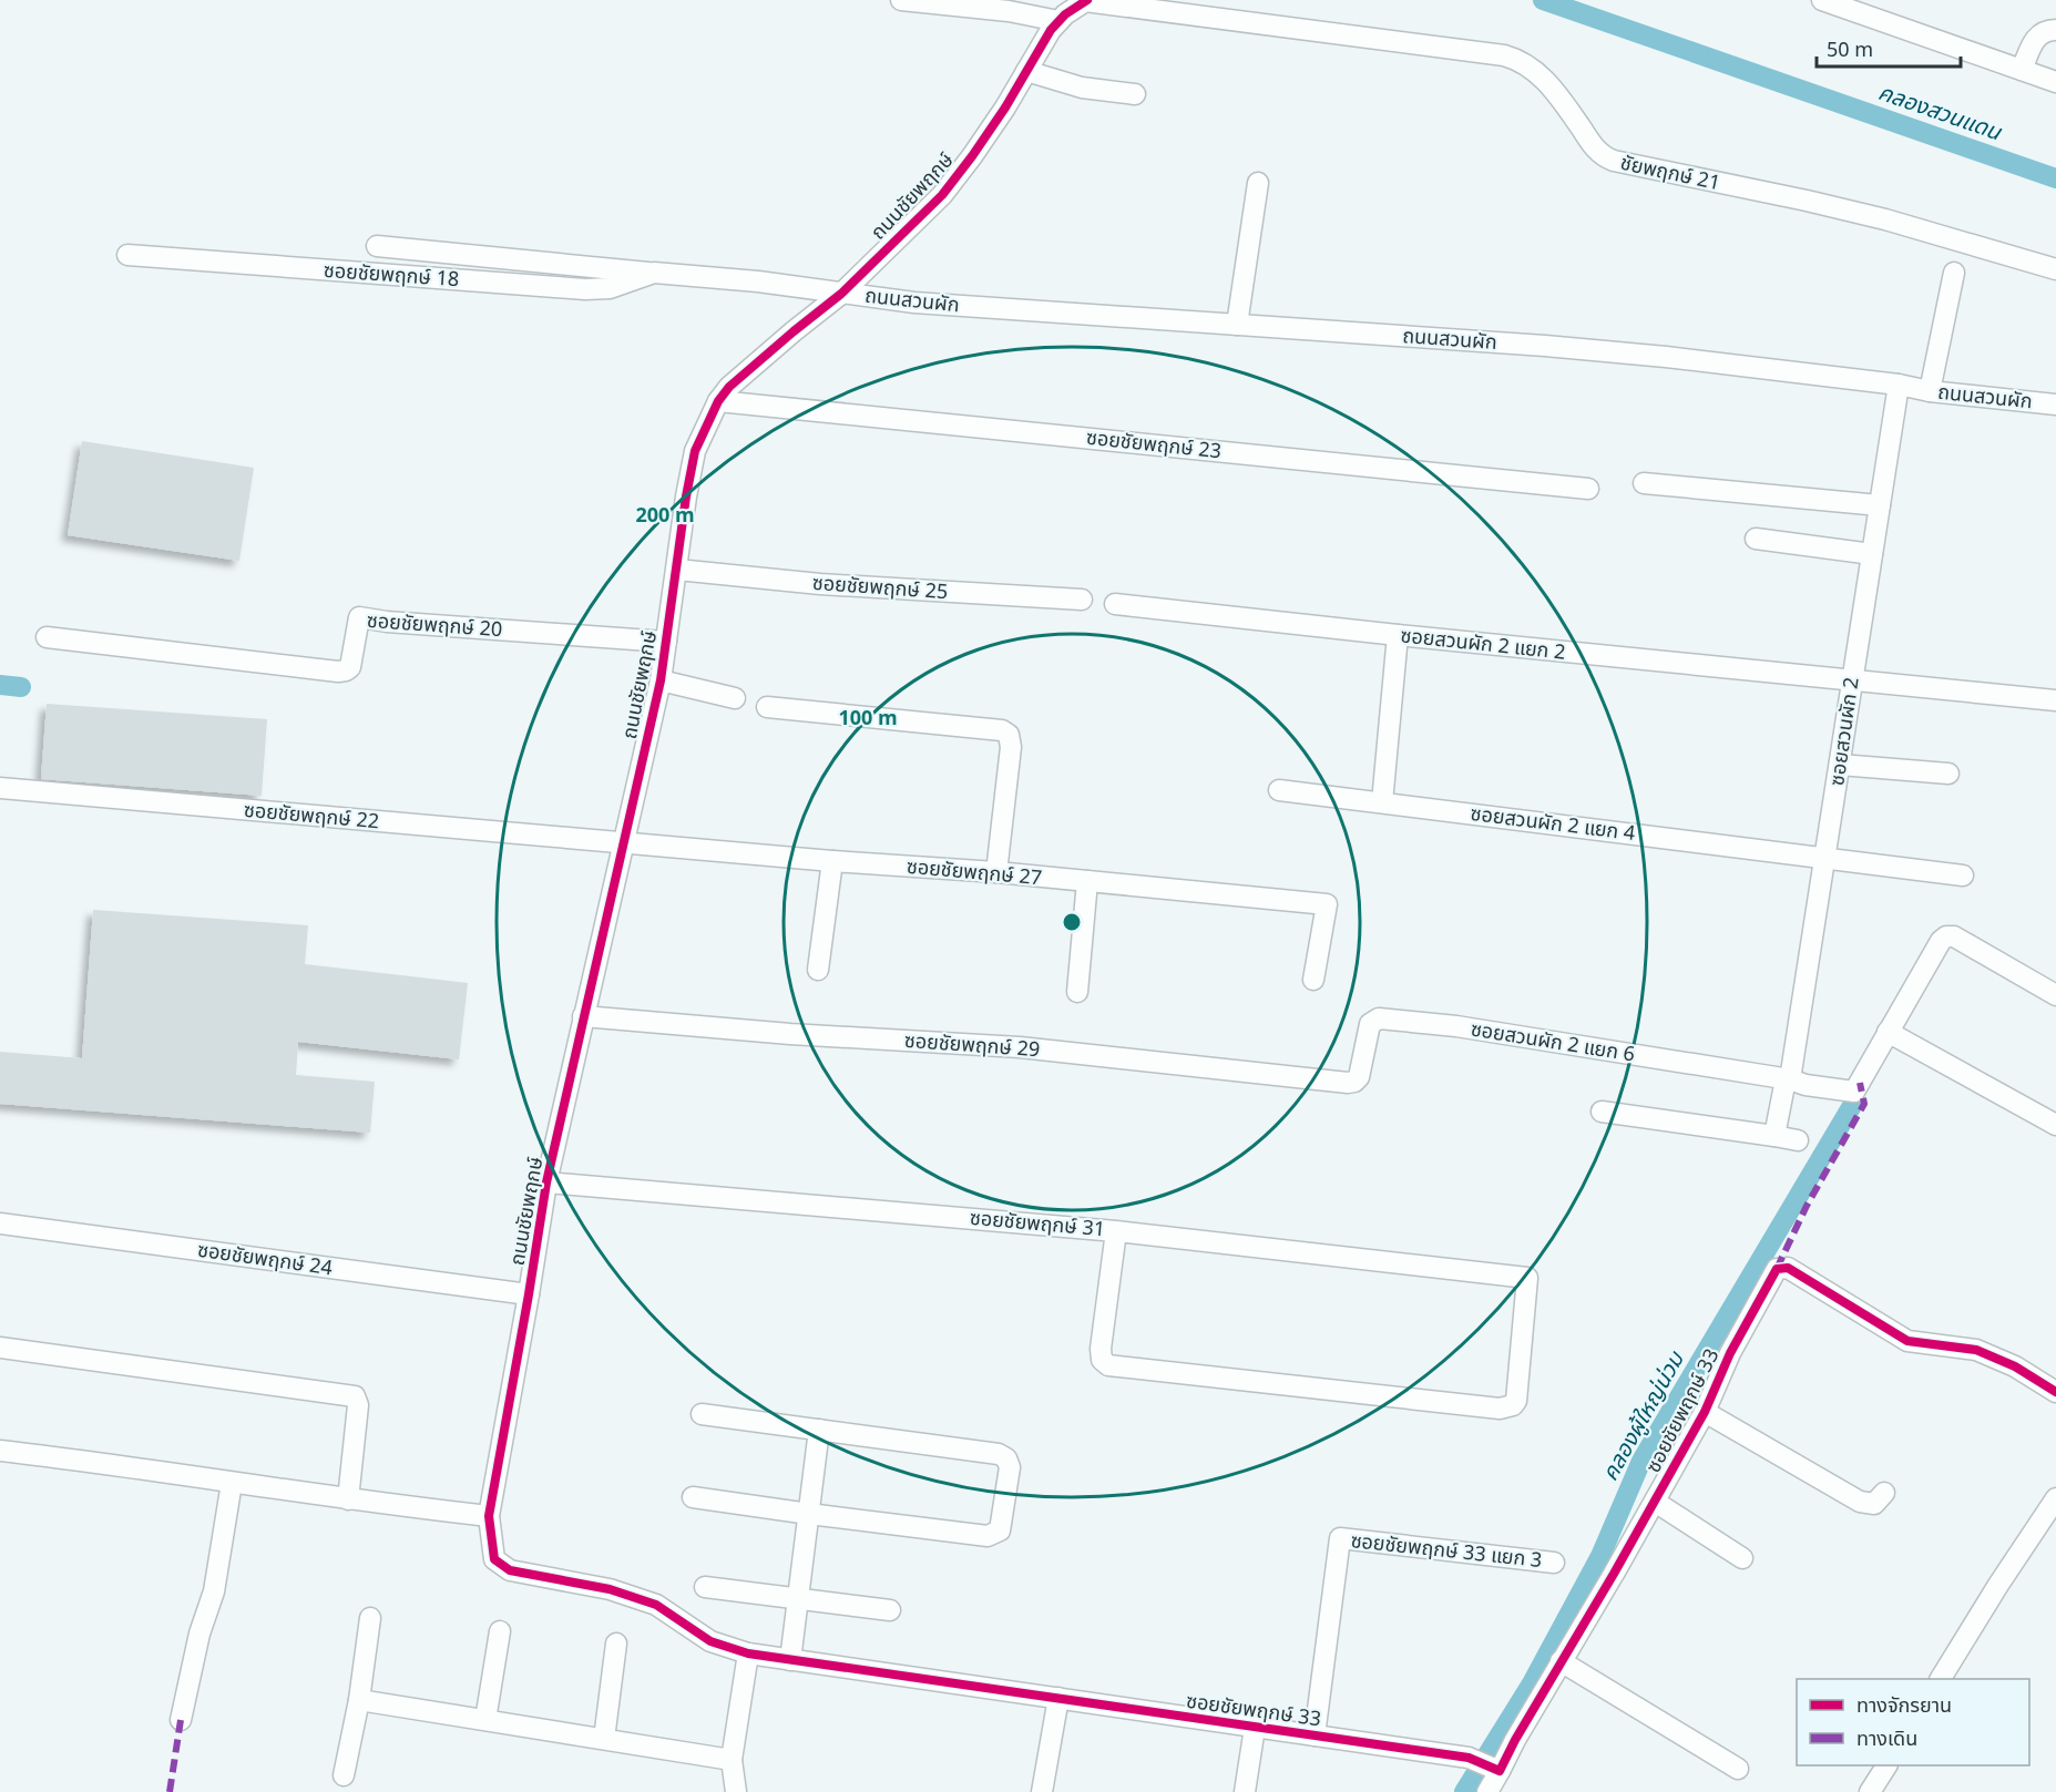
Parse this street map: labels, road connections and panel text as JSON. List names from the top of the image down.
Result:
{
  "streets": {
    "street": [
      "ชัยพฤกษ์ 21",
      "ถนนชัยพฤกษ์",
      "ซอยชัยพฤกษ์ 18",
      "ถนนสวนผัก",
      "ซอยชัยพฤกษ์ 23",
      "ซอยชัยพฤกษ์ 25",
      "ซอยชัยพฤกษ์ 20",
      "ซอยสวนผัก 2 แยก 2",
      "ซอยสวนผัก 2",
      "ซอยชัยพฤกษ์ 22",
      "ซอยสวนผัก 2 แยก 4",
      "ซอยชัยพฤกษ์ 27",
      "ซอยสวนผัก 2 แยก 6",
      "ซอยชัยพฤกษ์ 29",
      "ซอยชัยพฤกษ์ 31",
      "ซอยชัยพฤกษ์ 24",
      "ซอยชัยพฤกษ์ 33",
      "ซอยชัยพฤกษ์ 33 แยก 3"
    ]
  },
  "crossings": [
    ["ชัยพฤกษ์ 21", "ถนนชัยพฤกษ์"],
    ["ถนนชัยพฤกษ์", "ซอยชัยพฤกษ์ 18"],
    ["ถนนชัยพฤกษ์", "ถนนสวนผัก"],
    ["ถนนชัยพฤกษ์", "ซอยชัยพฤกษ์ 23"],
    ["ถนนชัยพฤกษ์", "ซอยชัยพฤกษ์ 25"],
    ["ถนนชัยพฤกษ์", "ซอยชัยพฤกษ์ 20"],
    ["ถนนชัยพฤกษ์", "ซอยชัยพฤกษ์ 22"],
    ["ถนนชัยพฤกษ์", "ซอยชัยพฤกษ์ 27"],
    ["ถนนชัยพฤกษ์", "ซอยชัยพฤกษ์ 29"],
    ["ถนนชัยพฤกษ์", "ซอยชัยพฤกษ์ 31"],
    ["ถนนชัยพฤกษ์", "ซอยชัยพฤกษ์ 24"],
    ["ถนนชัยพฤกษ์", "ซอยชัยพฤกษ์ 33"],
    ["ซอยชัยพฤกษ์ 18", "ถนนสวนผัก"],
    ["ถนนสวนผัก", "ซอยสวนผัก 2"],
    ["ซอยสวนผัก 2 แยก 2", "ซอยสวนผัก 2"],
    ["ซอยสวนผัก 2", "ซอยสวนผัก 2 แยก 4"],
    ["ซอยสวนผัก 2", "ซอยสวนผัก 2 แยก 6"],
    ["ซอยชัยพฤกษ์ 22", "ซอยชัยพฤกษ์ 27"],
    ["ซอยสวนผัก 2 แยก 6", "ซอยชัยพฤกษ์ 29"],
    ["ซอยชัยพฤกษ์ 33", "ซอยชัยพฤกษ์ 33 แยก 3"]
  ],
  "water": ["คลองสวนแดน", "คลองผู้ใหญ่น่วม"],
  "legend": ["ทางจักรยาน", "ทางเดิน"],
  "scale_bar": "50 m",
  "rings": ["200 m", "100 m"]
}
